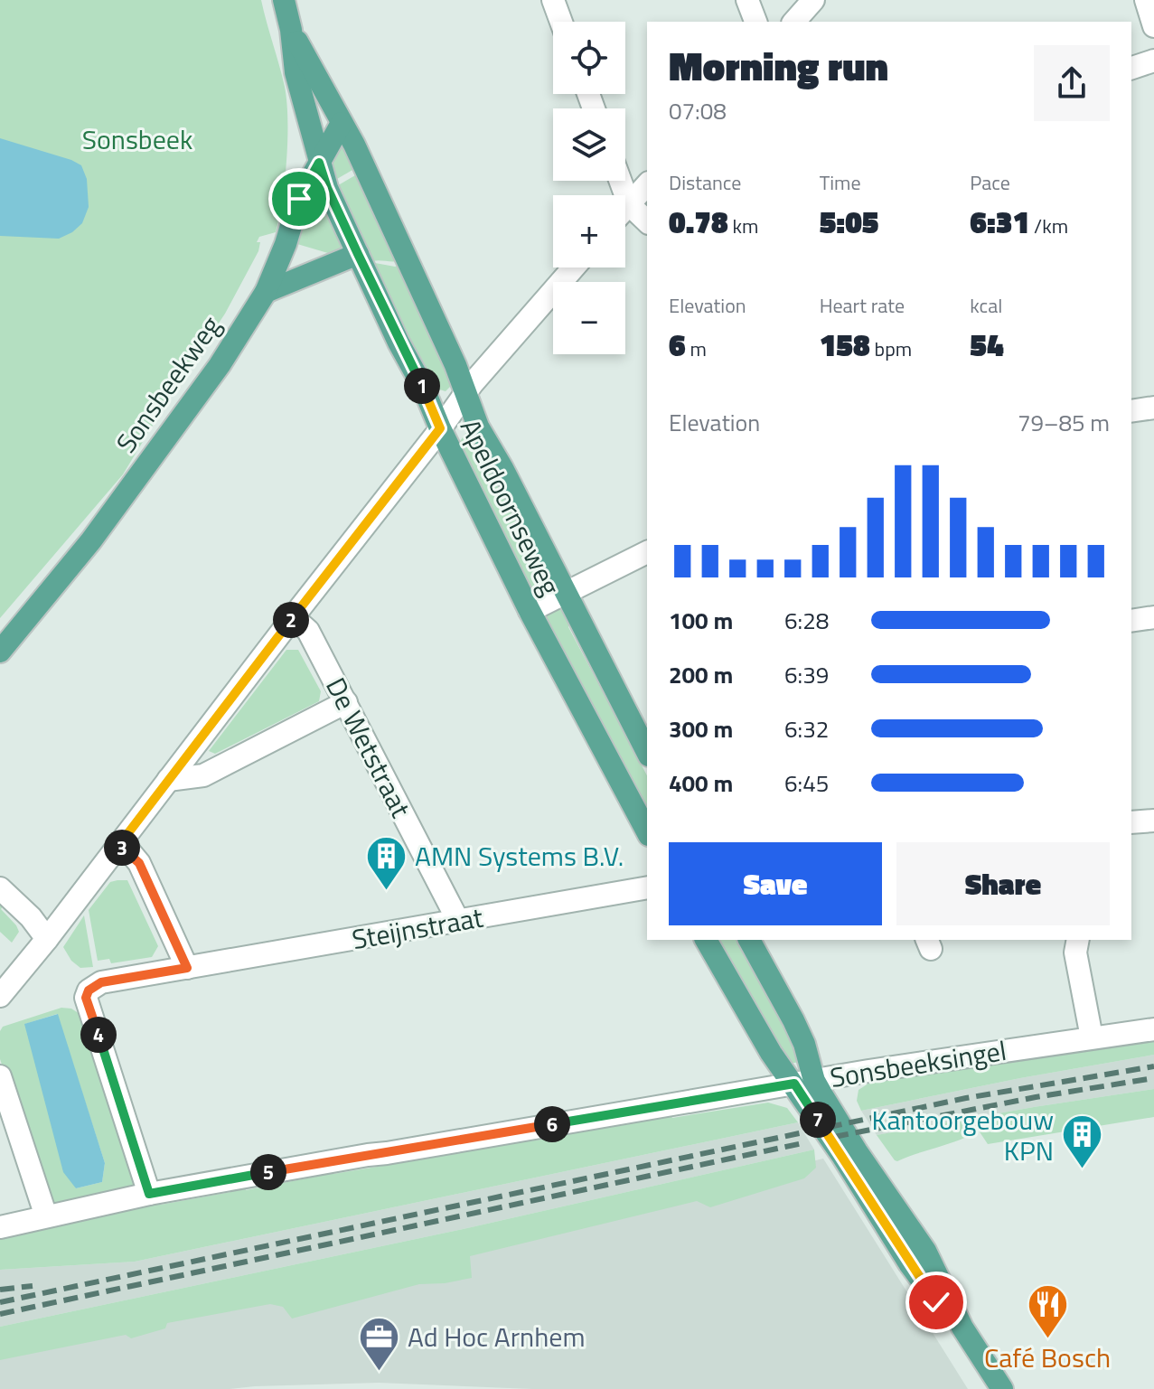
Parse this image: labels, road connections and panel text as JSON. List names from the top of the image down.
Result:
{
  "streets": {
    "main road": ["Sonsbeekweg", "Apeldoornseweg"],
    "street": ["De Wetstraat", "Steijnstraat", "Sonsbeeksingel"]
  },
  "crossings": [
    ["Sonsbeekweg", "Apeldoornseweg"],
    ["De Wetstraat", "Steijnstraat"],
    ["Steijnstraat", "Sonsbeeksingel"]
  ],
  "parks": ["Sonsbeek"],
  "places": {
    "building": ["AMN Systems B.V.", "Kantoorgebouw KPN"],
    "restaurant": ["Café Bosch"],
    "office": ["Ad Hoc Arnhem"]
  },
  "page": {
    "map_buttons": ["+", "−"],
    "heading": ["Morning run", "07:08"],
    "stats": [
      ["Distance", "0.78 km"],
      ["Time", "5:05"],
      ["Pace", "6:31 /km"],
      ["Elevation", "6 m"],
      ["Heart rate", "158 bpm"],
      ["kcal", "54"]
    ],
    "pins": [
      "1",
      "2",
      "3",
      "4",
      "7",
      "6",
      "5"
    ],
    "chart": ["Elevation", "79–85 m"],
    "list": [
      {
        "name": "100 m",
        "note": "6:28"
      },
      {
        "name": "200 m",
        "note": "6:39"
      },
      {
        "name": "300 m",
        "note": "6:32"
      },
      {
        "name": "400 m",
        "note": "6:45"
      }
    ],
    "buttons": ["Save", "Share"]
  }
}
